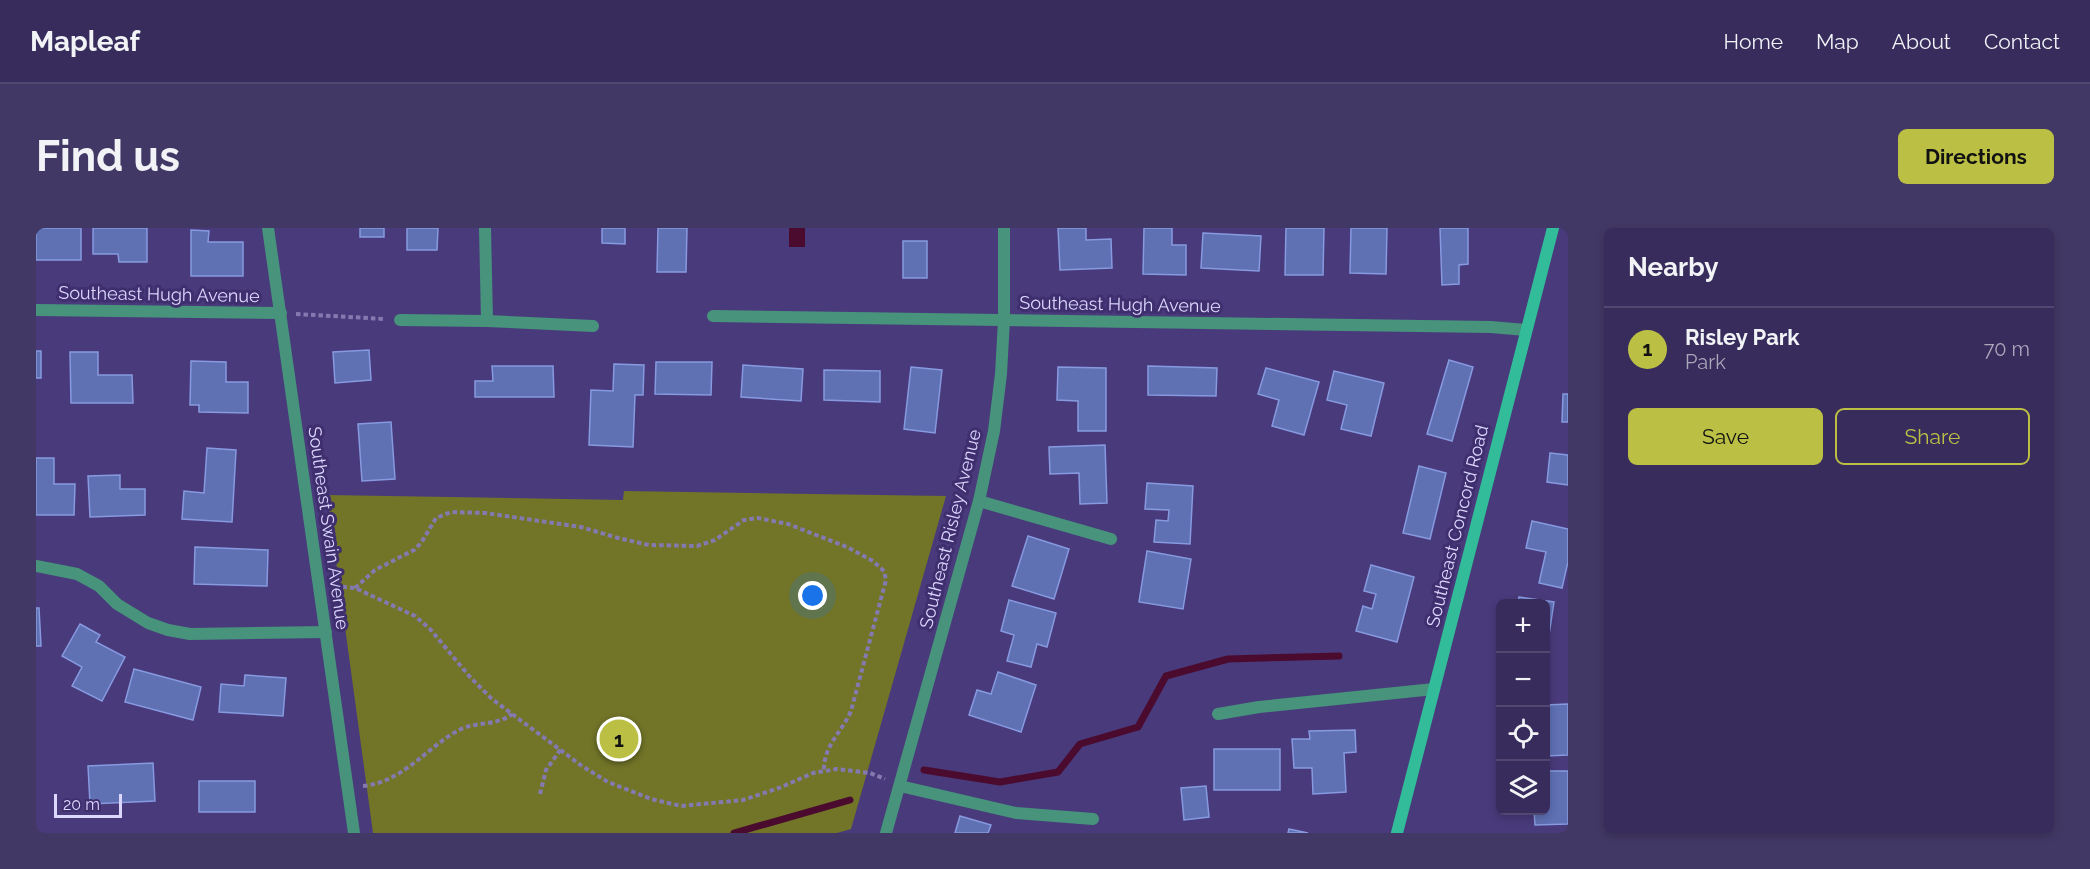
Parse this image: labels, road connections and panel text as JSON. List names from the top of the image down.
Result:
{
  "streets": {
    "street": [
      "Southeast Hugh Avenue",
      "Southeast Concord Road",
      "Southeast Swain Avenue",
      "Southeast Risley Avenue"
    ]
  },
  "crossings": [
    ["Southeast Hugh Avenue", "Southeast Concord Road"],
    ["Southeast Hugh Avenue", "Southeast Swain Avenue"],
    ["Southeast Hugh Avenue", "Southeast Risley Avenue"]
  ],
  "scale_bar": "20 m",
  "page": {
    "header": "Mapleaf",
    "nav": [
      "Home",
      "Map",
      "About",
      "Contact"
    ],
    "buttons": [
      "Directions",
      ["Save", "Share"]
    ],
    "title": "Find us",
    "heading": "Nearby",
    "list": [
      {
        "mark": "1",
        "name": "Risley Park",
        "note": "Park",
        "value": "70 m"
      }
    ],
    "map_buttons": ["+", "−"],
    "pins": "1",
    "scale": "20 m"
  }
}
